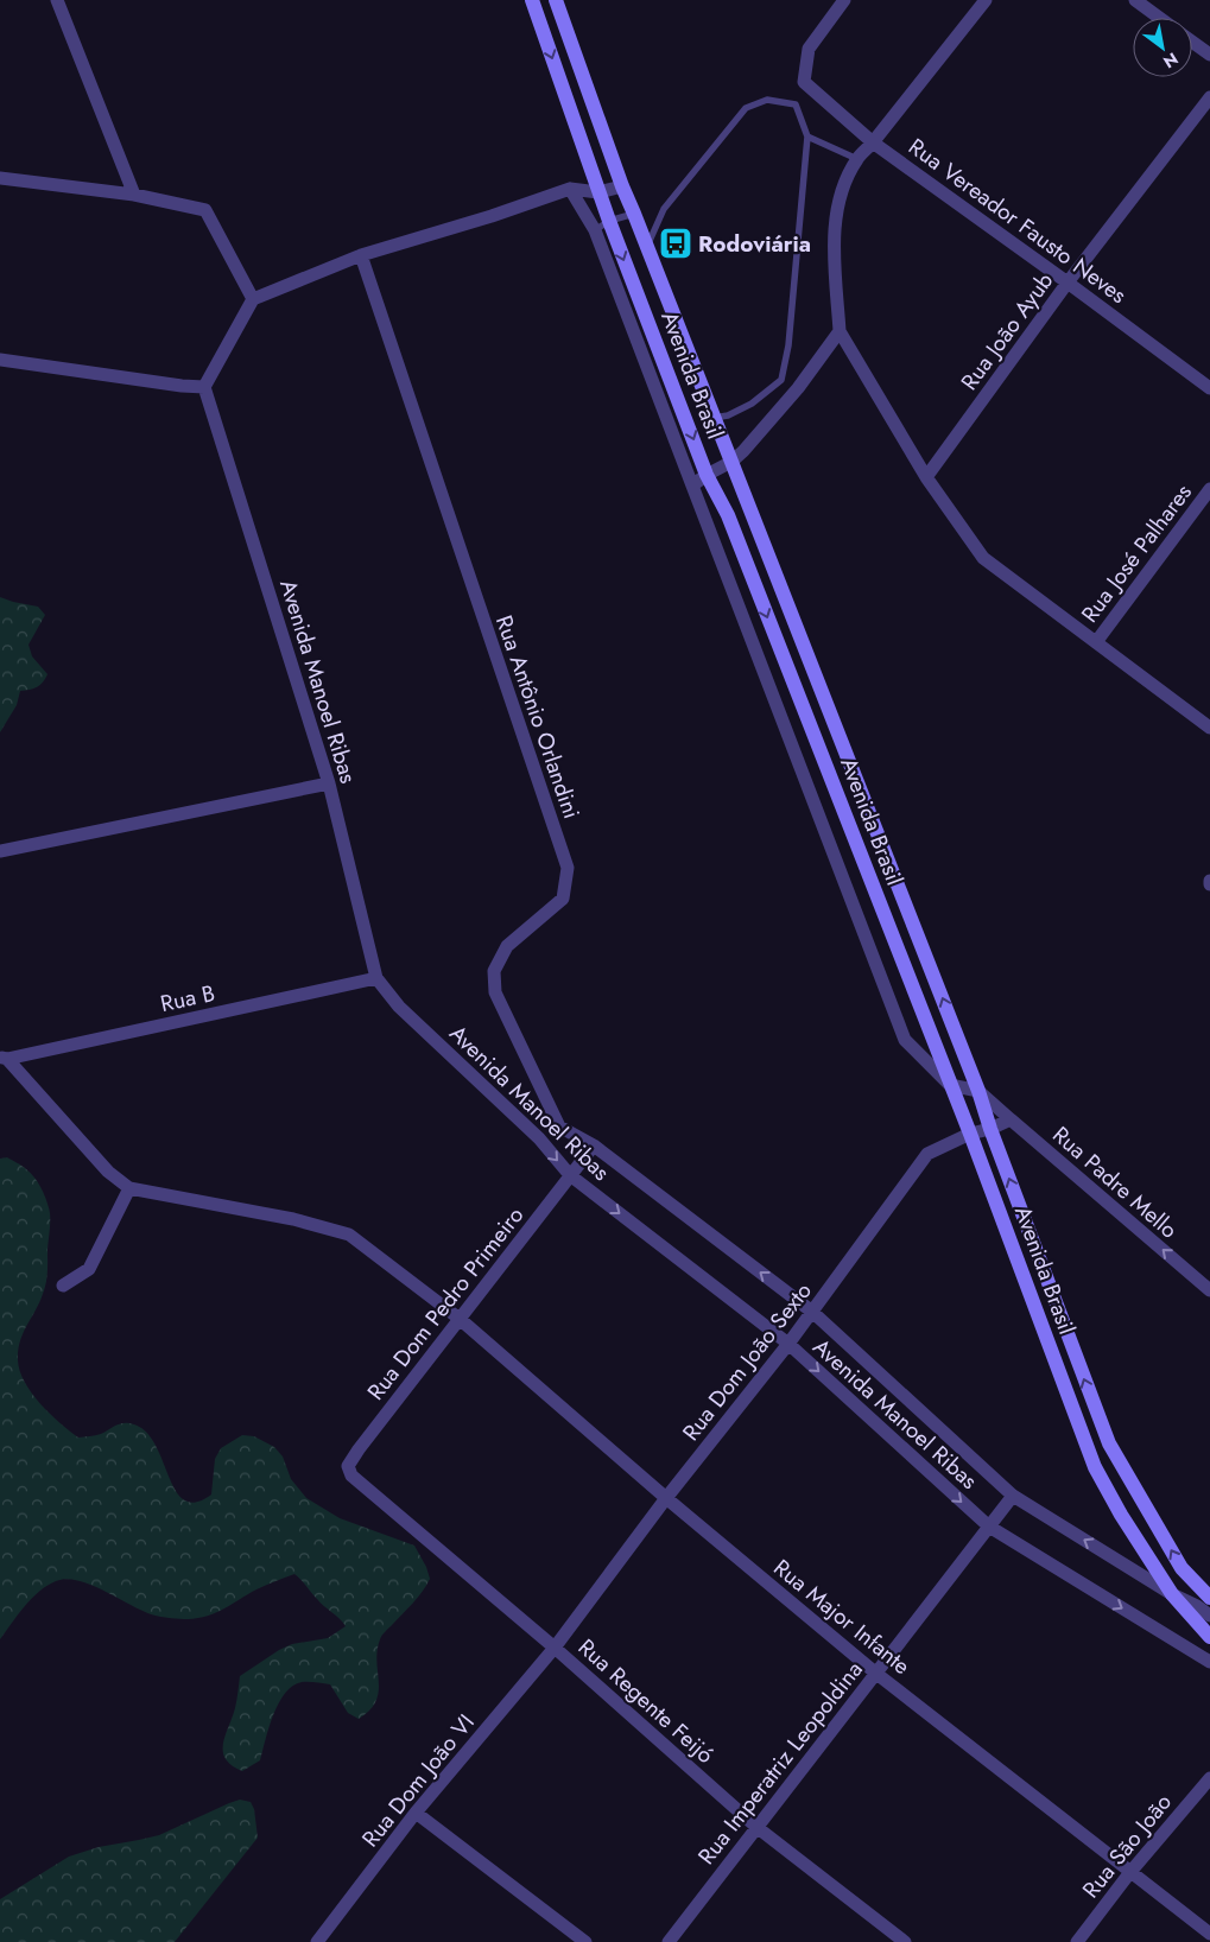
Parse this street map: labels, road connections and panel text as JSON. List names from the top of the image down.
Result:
{
  "streets": {
    "main road": ["Avenida Brasil"],
    "street": [
      "Rua Vereador Fausto Neves",
      "Rua João Ayub",
      "Rua José Palhares",
      "Avenida Manoel Ribas",
      "Rua Antônio Orlandini",
      "Rua B",
      "Rua Padre Mello",
      "Rua Dom Pedro Primeiro",
      "Rua Dom João Sexto",
      "Rua Major Infante",
      "Rua Regente Feijó",
      "Rua Imperatriz Leopoldina",
      "Rua Dom João VI",
      "Rua São João"
    ]
  },
  "crossings": [
    ["Rua Vereador Fausto Neves", "Rua João Ayub"],
    ["Avenida Brasil", "Avenida Manoel Ribas"],
    ["Avenida Brasil", "Rua Padre Mello"],
    ["Avenida Brasil", "Rua Dom João Sexto"],
    ["Avenida Manoel Ribas", "Rua B"],
    ["Avenida Manoel Ribas", "Rua Dom Pedro Primeiro"],
    ["Avenida Manoel Ribas", "Rua Dom João Sexto"],
    ["Avenida Manoel Ribas", "Rua Imperatriz Leopoldina"],
    ["Rua Dom Pedro Primeiro", "Rua Major Infante"],
    ["Rua Dom Pedro Primeiro", "Rua Regente Feijó"],
    ["Rua Dom João Sexto", "Rua Major Infante"],
    ["Rua Dom João Sexto", "Rua Regente Feijó"],
    ["Rua Dom João Sexto", "Rua Dom João VI"],
    ["Rua Major Infante", "Rua Imperatriz Leopoldina"],
    ["Rua Major Infante", "Rua São João"],
    ["Rua Regente Feijó", "Rua Imperatriz Leopoldina"],
    ["Rua Regente Feijó", "Rua Dom João VI"]
  ],
  "one_way": ["Rua Padre Mello"],
  "places": {
    "bus stop": ["Rodoviária"]
  },
  "north": "bottom right"
}
